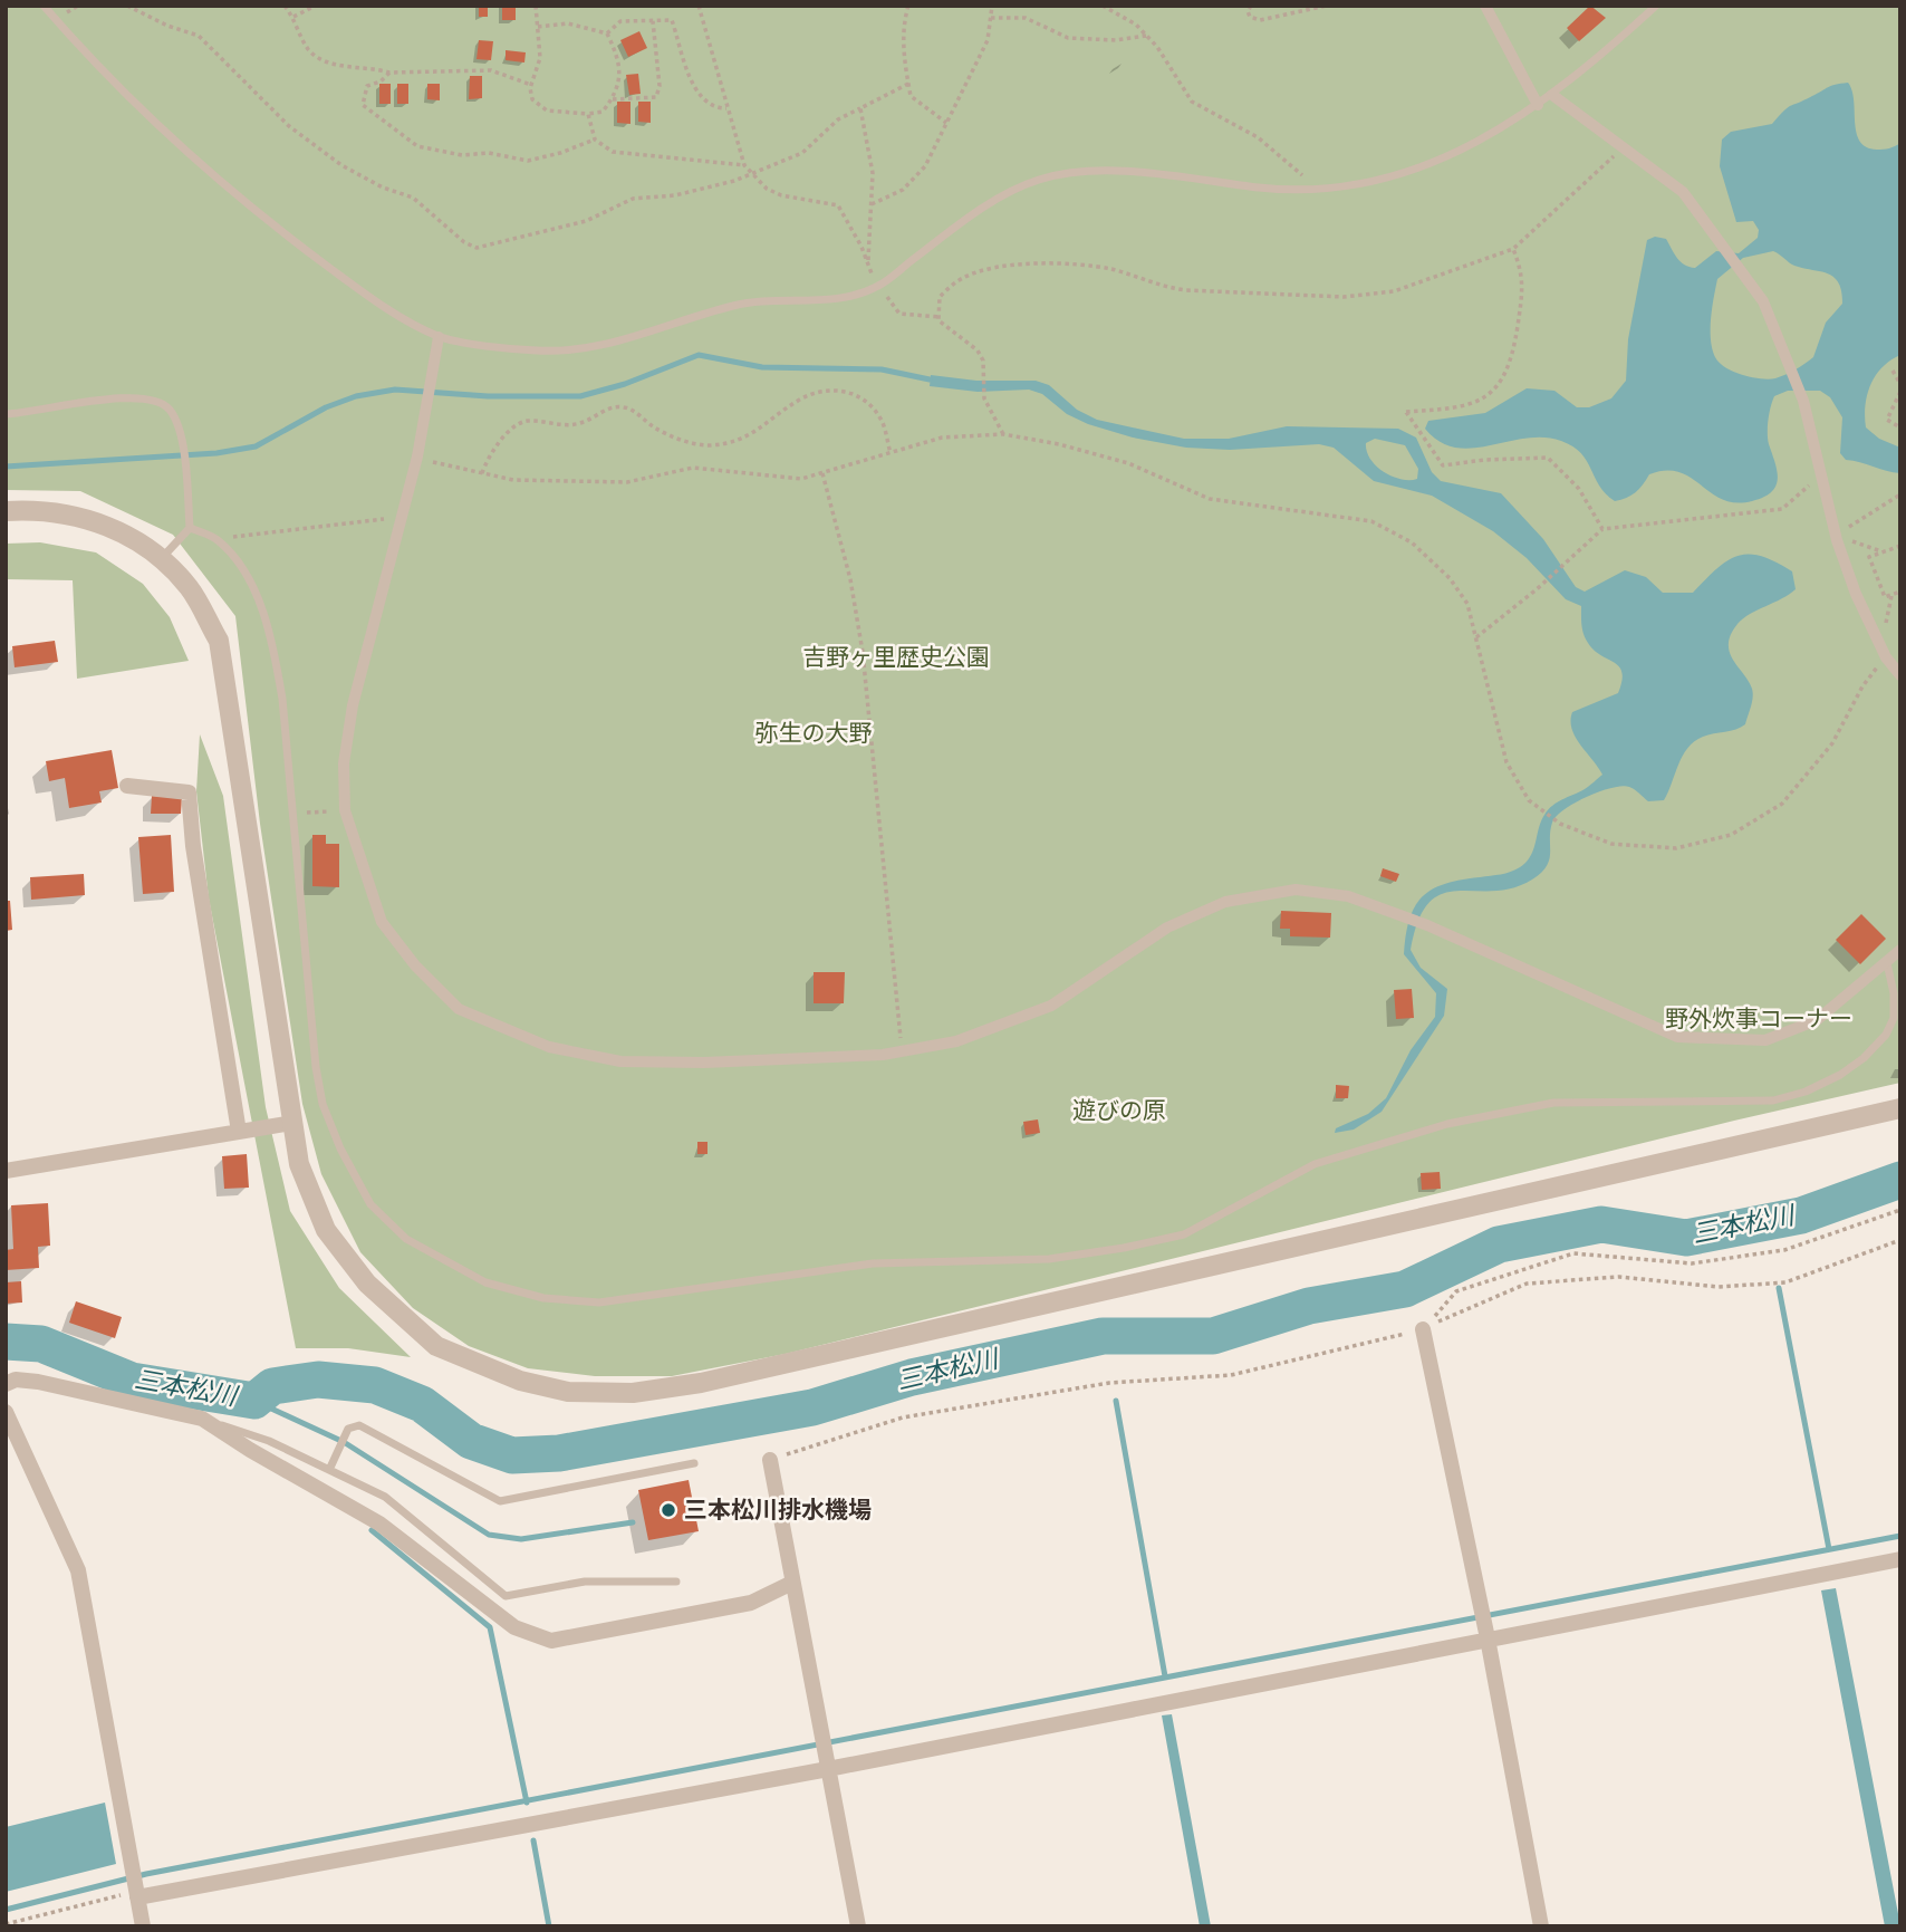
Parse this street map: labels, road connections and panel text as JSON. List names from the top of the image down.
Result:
{
  "water": ["三本松川"],
  "parks": [
    "吉野ヶ里歴史公園",
    "弥生の大野",
    "野外炊事コーナー",
    "遊びの原"
  ],
  "places": ["三本松川排水機場"]
}
